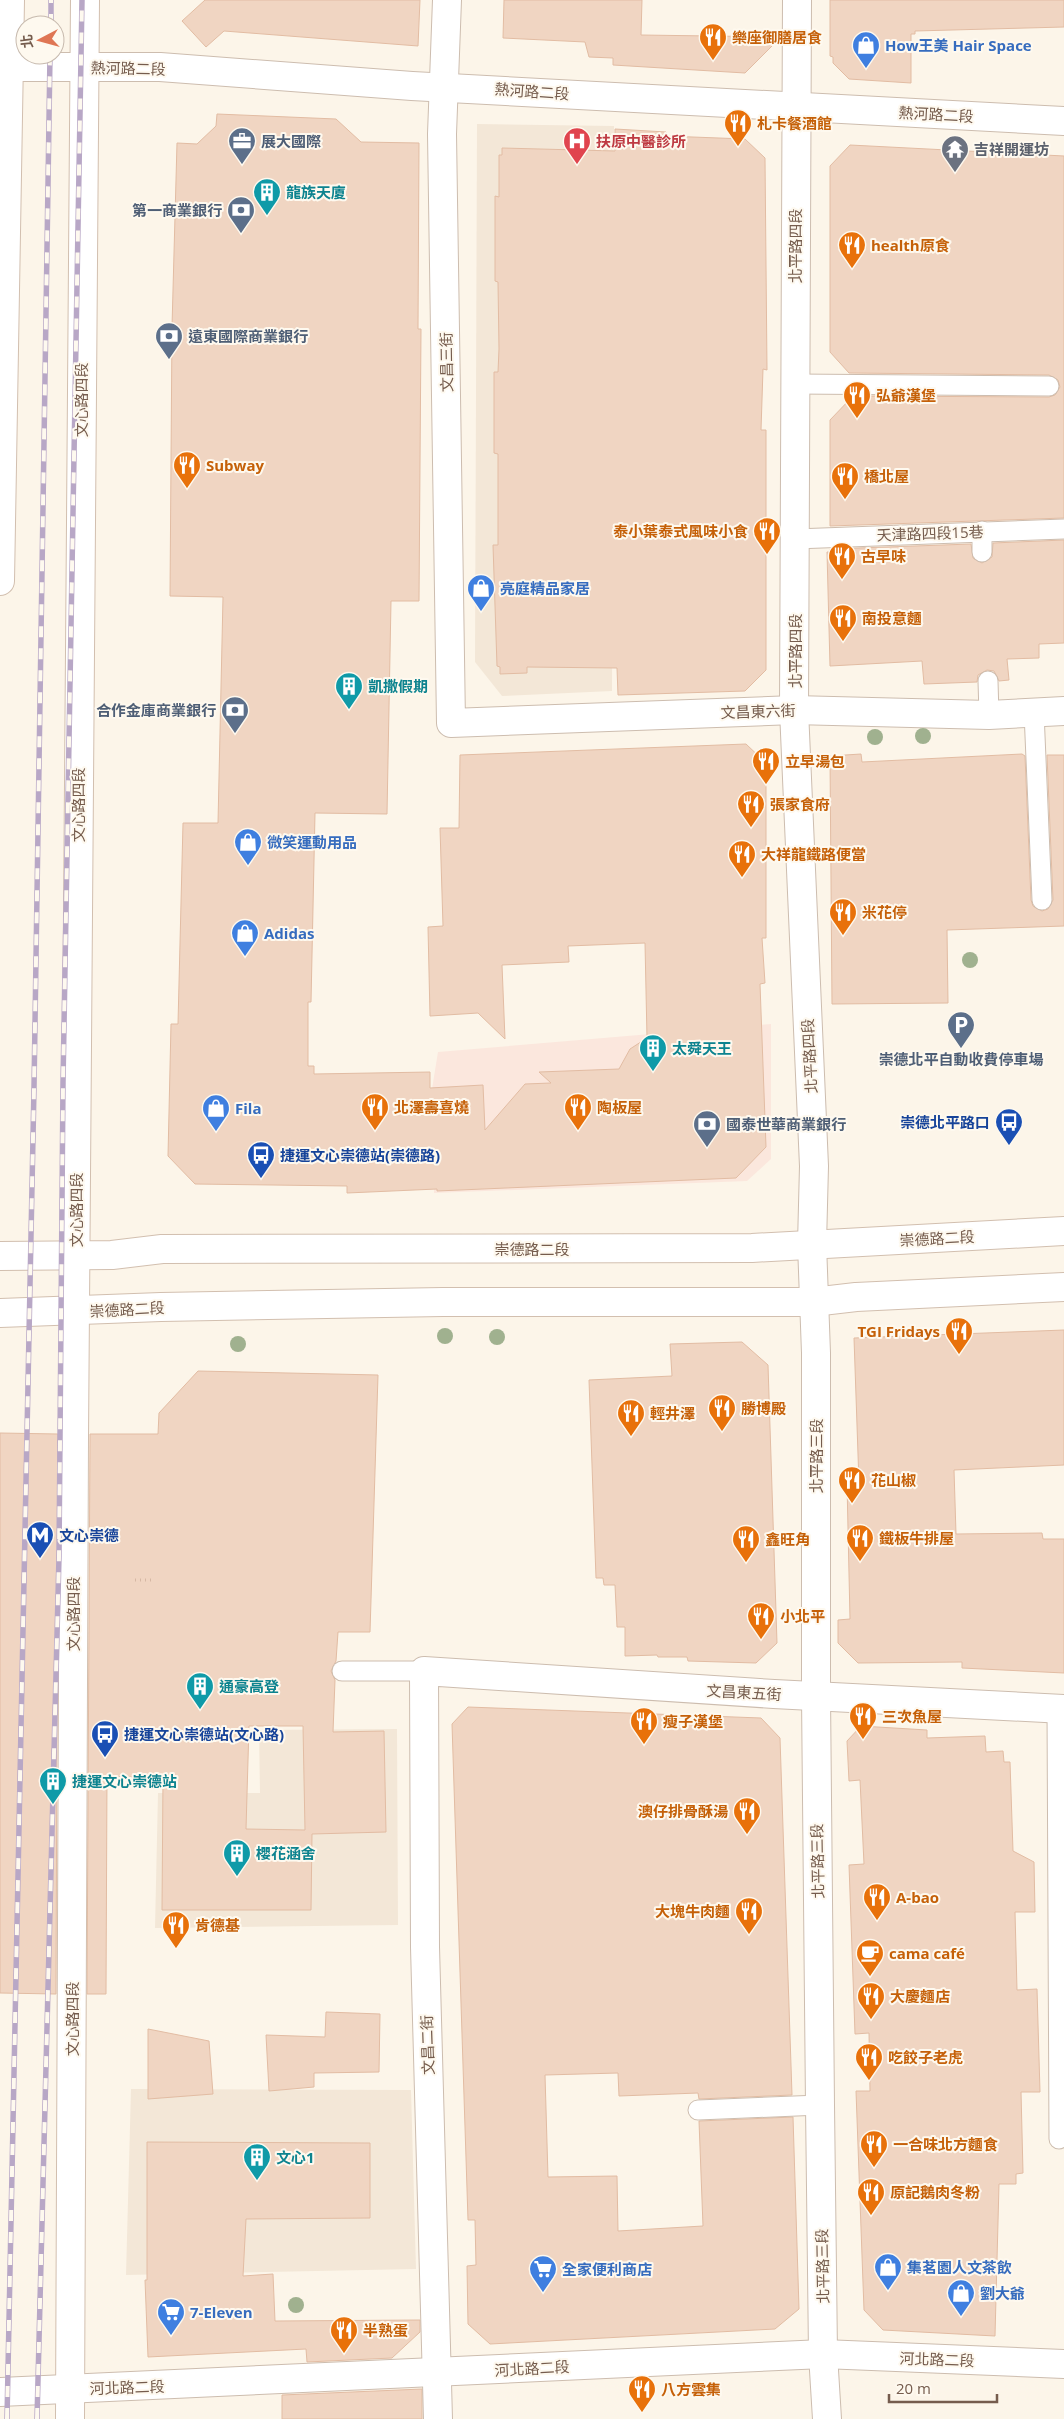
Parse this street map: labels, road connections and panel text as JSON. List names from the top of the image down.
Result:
{
  "streets": {
    "street": [
      "熱河路二段",
      "北平路四段",
      "文昌三街",
      "文心路四段",
      "文昌東六街",
      "崇德路二段",
      "北平路三段",
      "文昌東五街",
      "文昌二街",
      "河北路二段"
    ],
    "lane": ["天津路四段15巷"]
  },
  "crossings": [
    ["熱河路二段", "北平路四段"],
    ["熱河路二段", "文昌三街"],
    ["熱河路二段", "文心路四段"],
    ["北平路四段", "天津路四段15巷"],
    ["北平路四段", "文昌東六街"],
    ["北平路四段", "崇德路二段"],
    ["北平路四段", "北平路三段"],
    ["文昌三街", "文昌東六街"],
    ["文心路四段", "崇德路二段"],
    ["文心路四段", "河北路二段"],
    ["崇德路二段", "北平路三段"],
    ["北平路三段", "文昌東五街"],
    ["北平路三段", "河北路二段"],
    ["文昌東五街", "文昌二街"],
    ["文昌二街", "河北路二段"]
  ],
  "places": {
    "restaurant": [
      "樂座御膳居食",
      "札卡餐酒館",
      "health原食",
      "弘爺漢堡",
      "Subway",
      "橋北屋",
      "泰小葉泰式風味小食",
      "古早味",
      "南投意麵",
      "立早湯包",
      "張家食府",
      "大祥龍鐵路便當",
      "米花停",
      "北澤壽喜燒",
      "陶板屋",
      "TGI Fridays",
      "勝博殿",
      "輕井澤",
      "花山椒",
      "鐵板牛排屋",
      "鑫旺角",
      "小北平",
      "三次魚屋",
      "瘦子漢堡",
      "澳仔排骨酥湯",
      "A-bao",
      "大塊牛肉麵",
      "肯德基",
      "大慶麵店",
      "吃餃子老虎",
      "一合味北方麵食",
      "原記鵝肉冬粉",
      "半熟蛋",
      "八方雲集"
    ],
    "shop": [
      "How王美 Hair Space",
      "亮庭精品家居",
      "微笑運動用品",
      "Adidas",
      "Fila",
      "集茗園人文茶飲",
      "劉大爺"
    ],
    "office": ["展大國際"],
    "hospital": ["扶原中醫診所"],
    "temple": ["吉祥開運坊"],
    "building": [
      "龍族天廈",
      "凱撒假期",
      "太舜天王",
      "通豪高登",
      "捷運文心崇德站",
      "櫻花涵舍",
      "文心1"
    ],
    "bank": [
      "第一商業銀行",
      "遠東國際商業銀行",
      "合作金庫商業銀行",
      "國泰世華商業銀行"
    ],
    "parking": ["崇德北平自動收費停車場"],
    "bus stop": ["崇德北平路口", "捷運文心崇德站(崇德路)", "捷運文心崇德站(文心路)"],
    "metro station": ["文心崇德"],
    "cafe": ["cama café"],
    "supermarket": ["全家便利商店", "7-Eleven"]
  },
  "scale_bar": "20 m",
  "north": "left"
}
